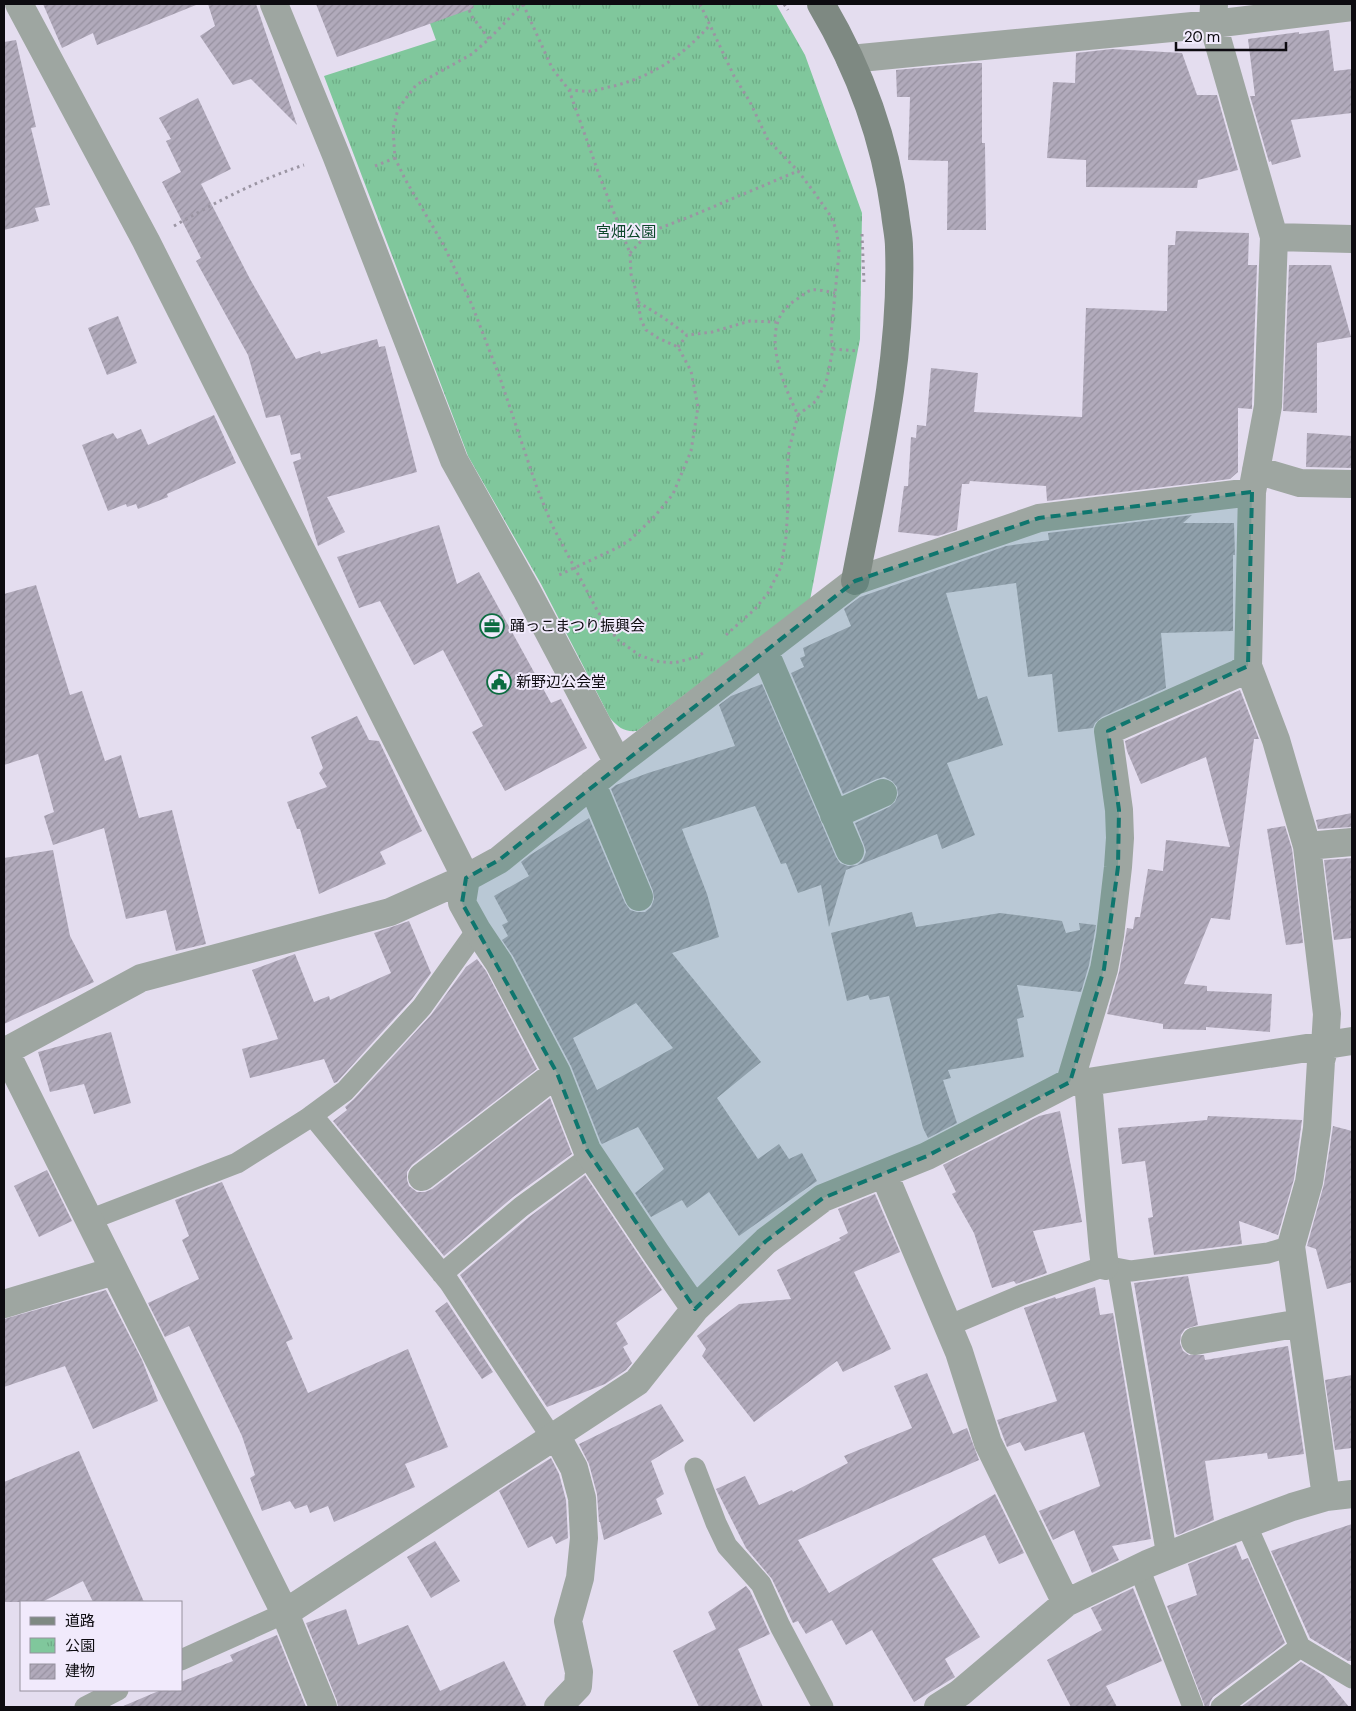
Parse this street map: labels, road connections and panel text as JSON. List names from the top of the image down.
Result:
{
  "parks": ["宮畑公園"],
  "places": {
    "office": ["踊っこまつり振興会"],
    "public building": ["新野辺公会堂"]
  },
  "legend": ["道路", "公園", "建物"],
  "scale_bar": "20 m"
}
